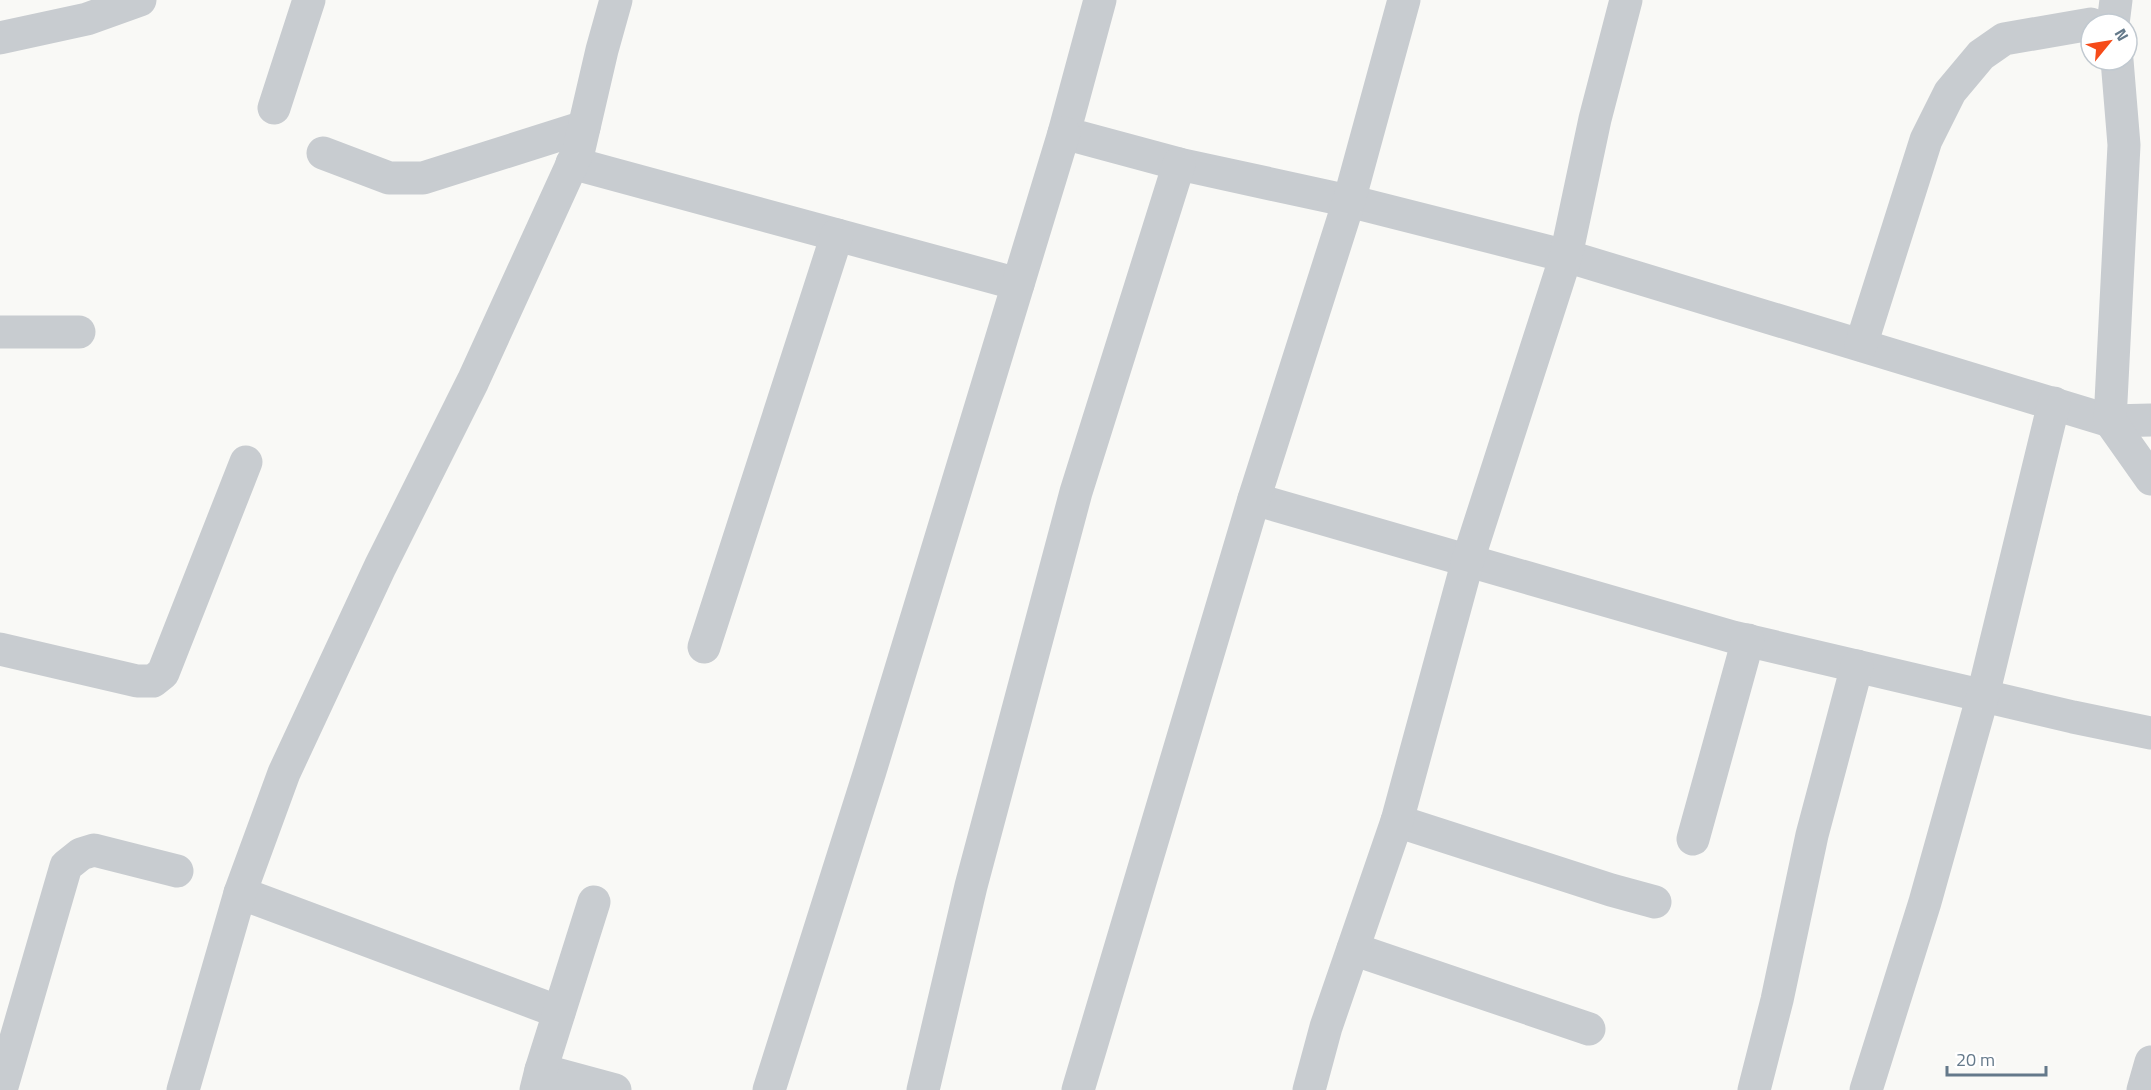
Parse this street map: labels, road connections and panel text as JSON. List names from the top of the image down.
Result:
{
  "scale_bar": "20 m",
  "north": "top right"
}
